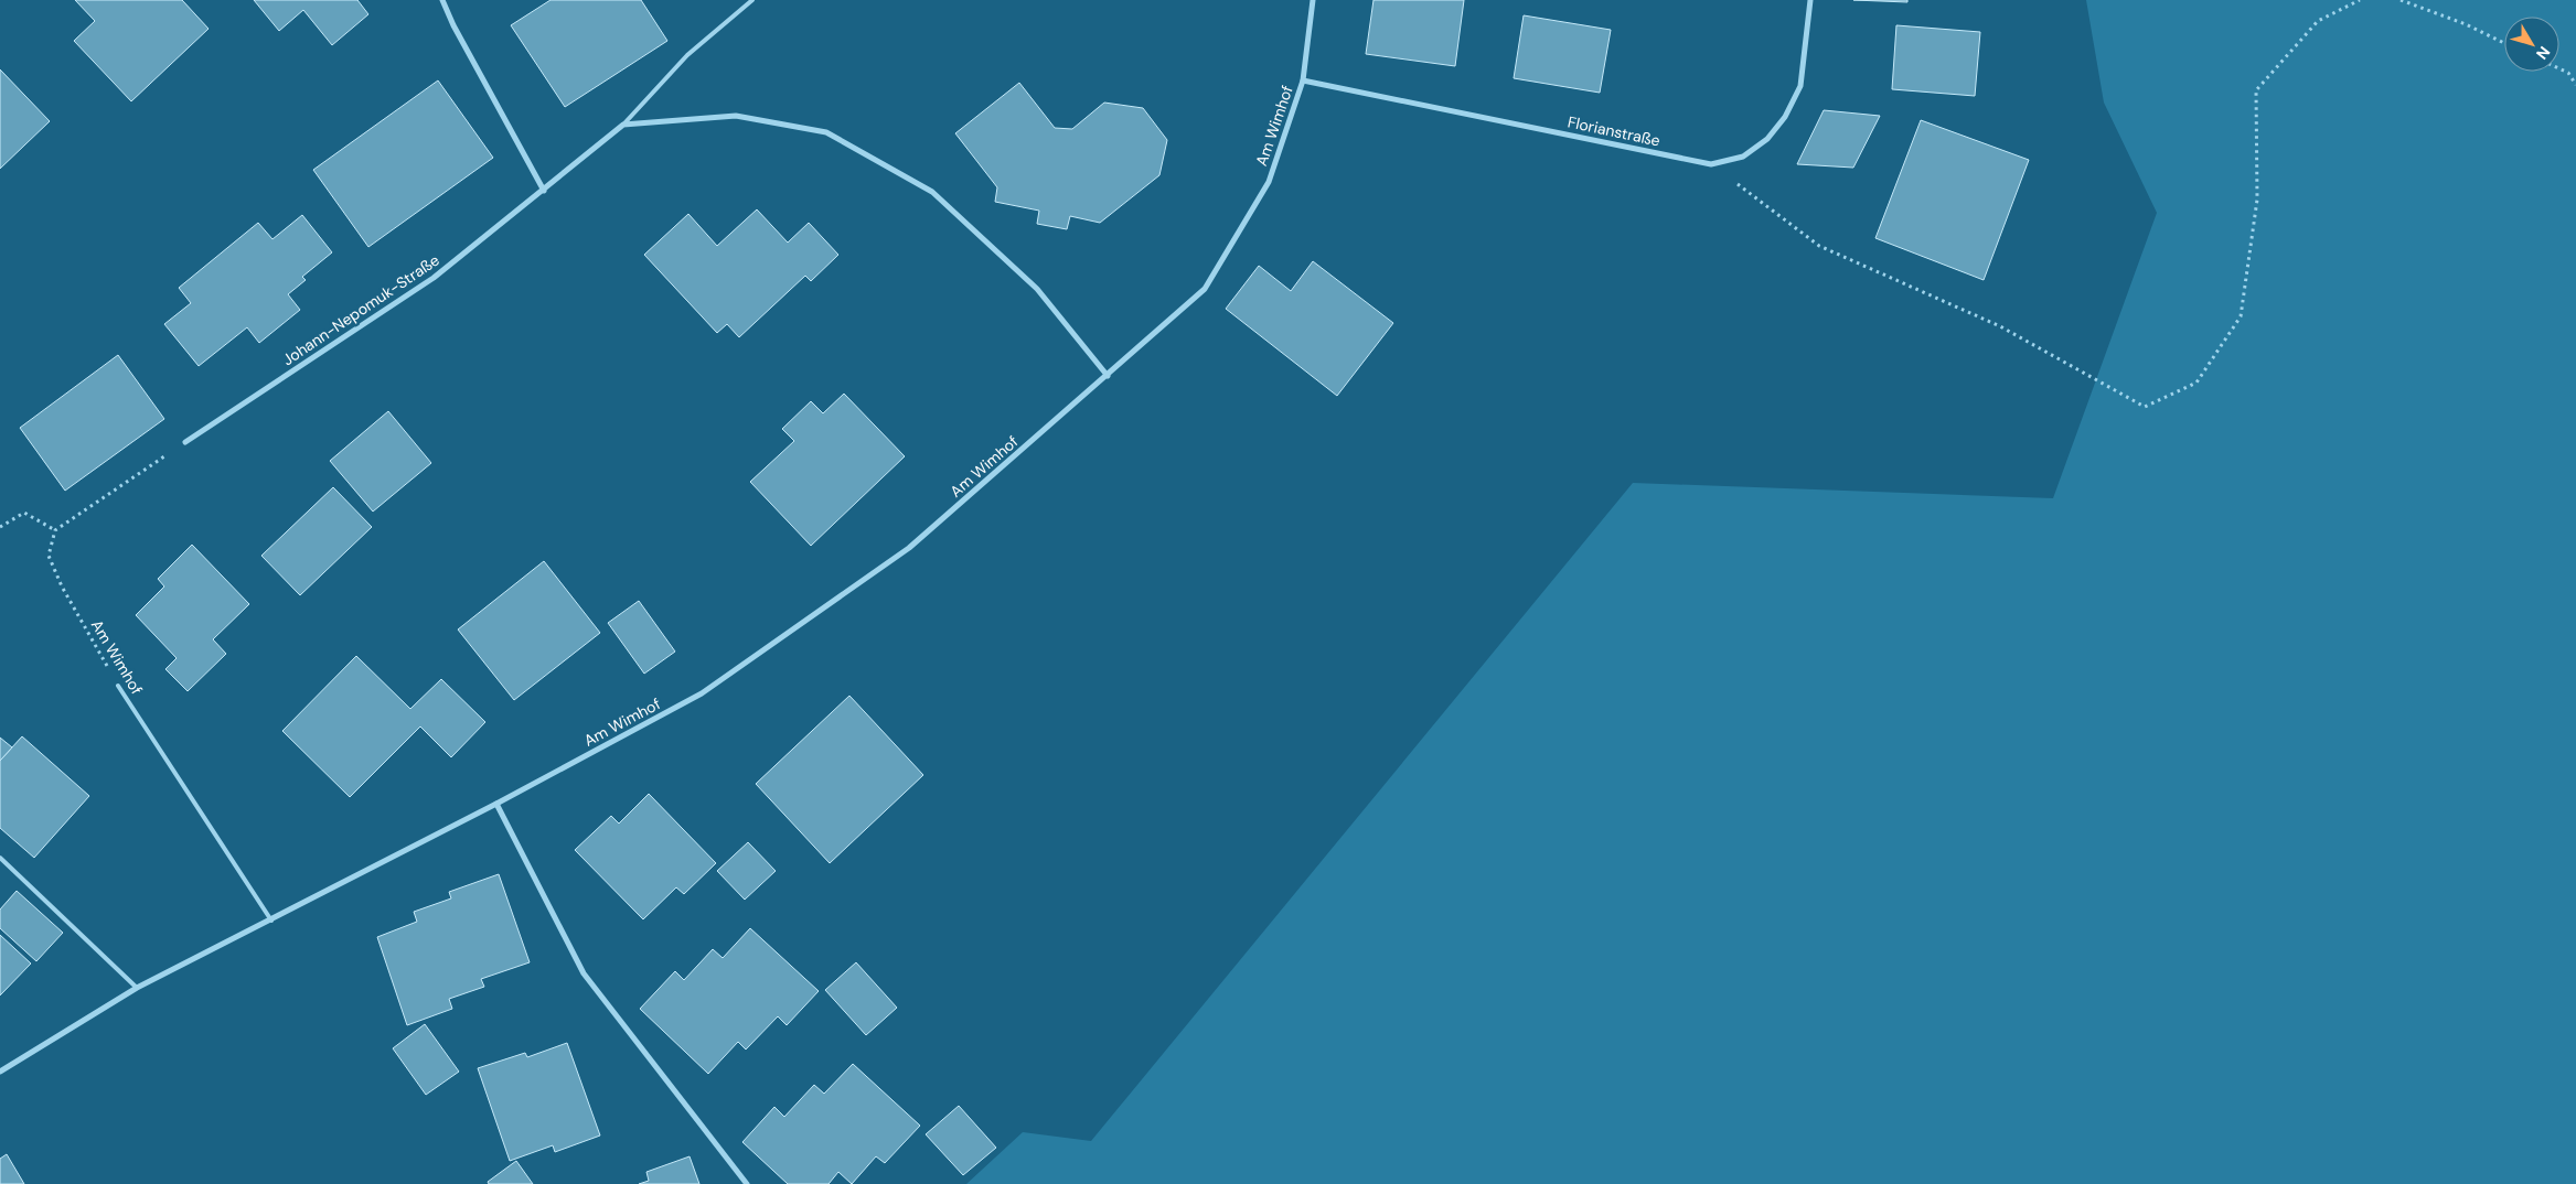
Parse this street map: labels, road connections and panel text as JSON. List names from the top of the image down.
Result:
{
  "streets": {
    "street": ["Am Wimhof", "Florianstraße", "Johann-Nepomuk-Straße"]
  },
  "crossings": [
    ["Am Wimhof", "Florianstraße"]
  ],
  "north": "bottom right"
}
